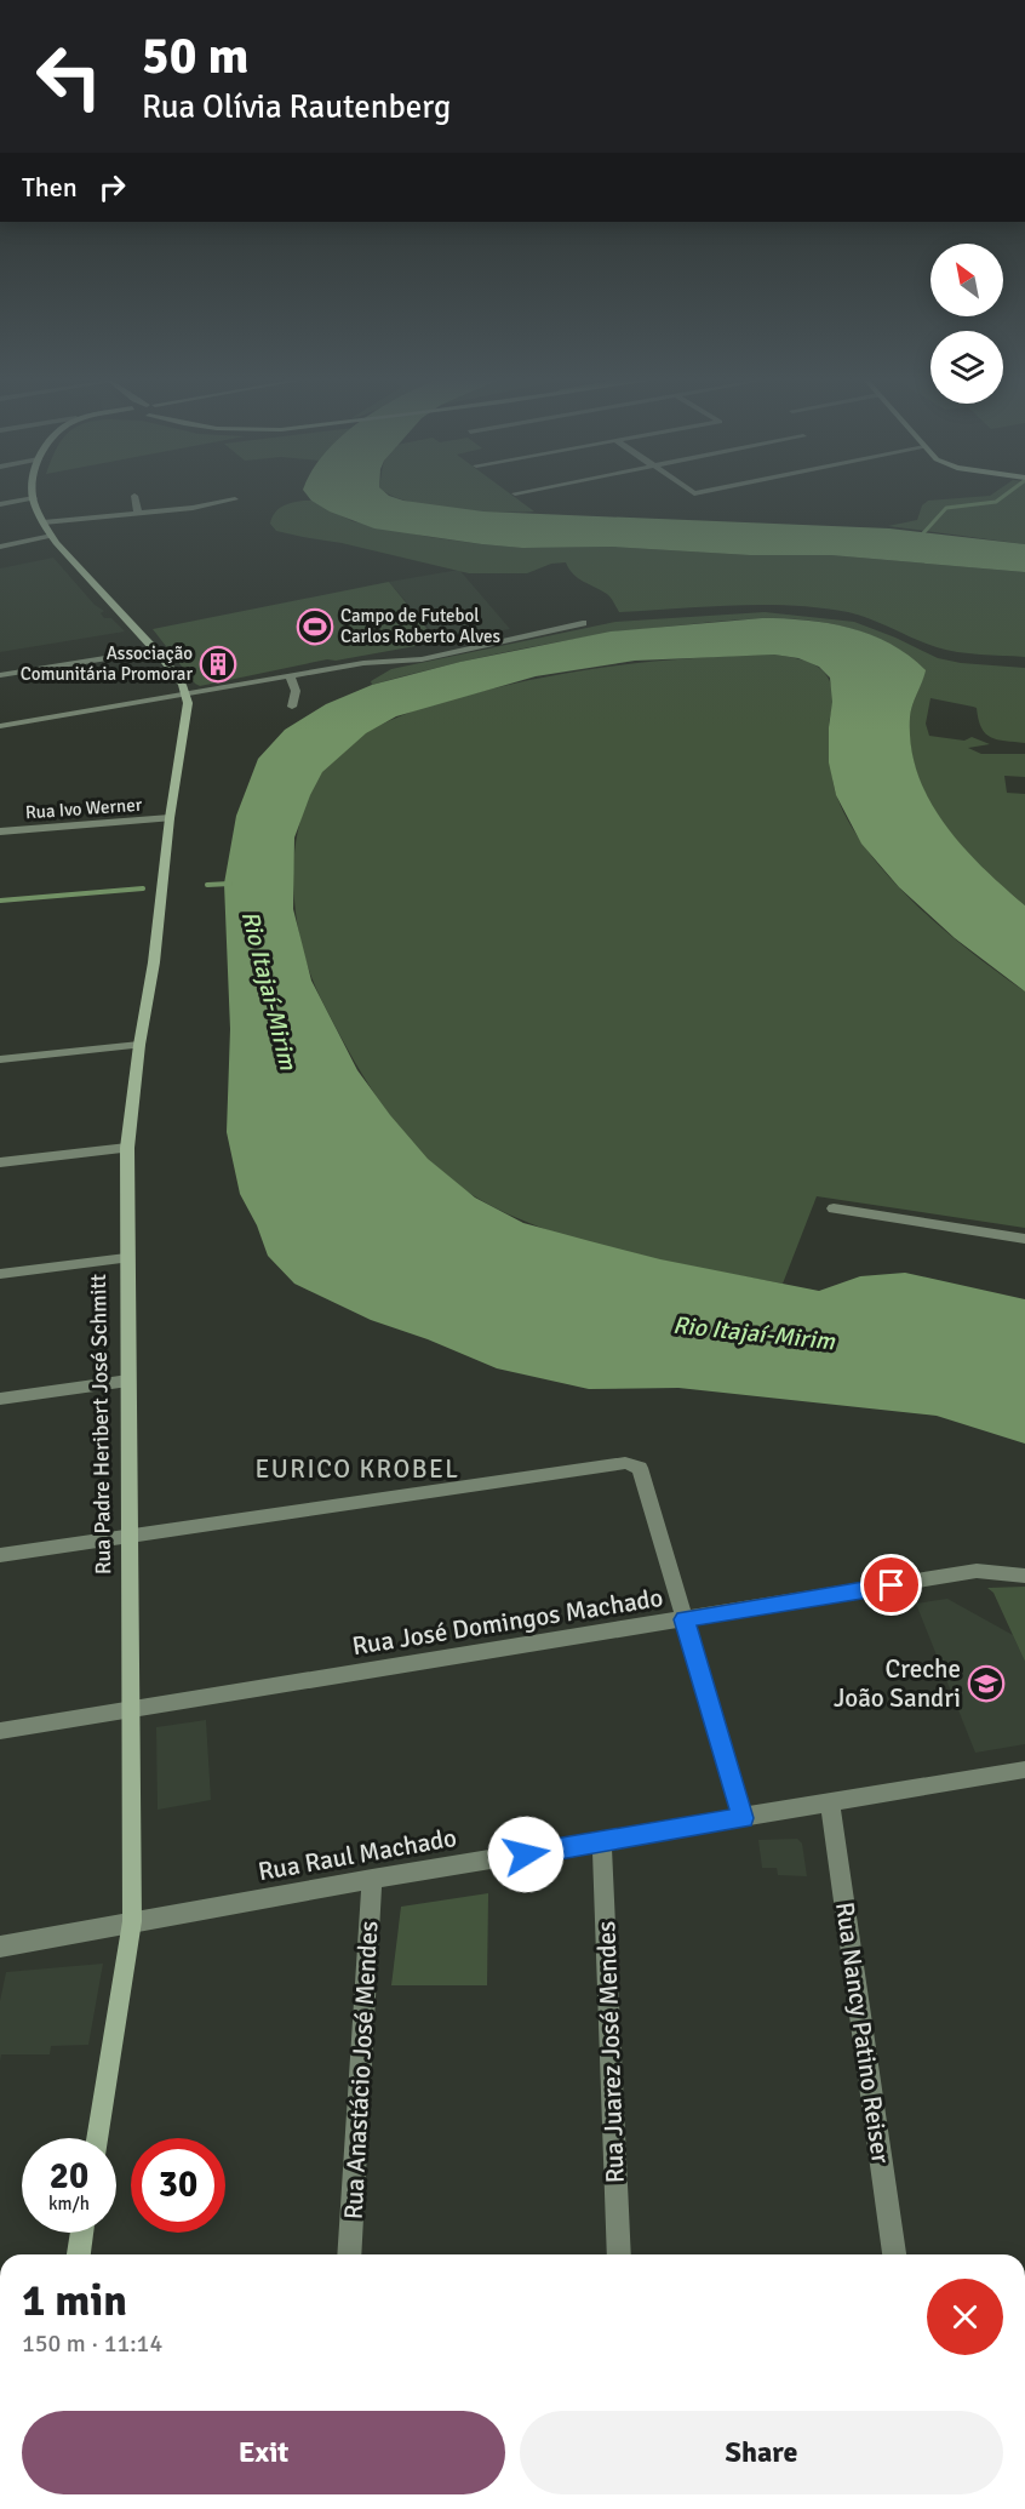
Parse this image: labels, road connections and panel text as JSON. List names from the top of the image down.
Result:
{
  "streets": {
    "street": [
      "Rua Ivo Werner",
      "Rua Padre Heribert José Schmitt",
      "Rua José Domingos Machado",
      "Rua Raul Machado",
      "Rua Nancy Patino Reiser",
      "Rua Juarez José Mendes",
      "Rua Anastácio José Mendes"
    ]
  },
  "crossings": [
    ["Rua Ivo Werner", "Rua Padre Heribert José Schmitt"],
    ["Rua Padre Heribert José Schmitt", "Rua José Domingos Machado"],
    ["Rua Padre Heribert José Schmitt", "Rua Raul Machado"],
    ["Rua Raul Machado", "Rua Nancy Patino Reiser"],
    ["Rua Raul Machado", "Rua Juarez José Mendes"],
    ["Rua Raul Machado", "Rua Anastácio José Mendes"]
  ],
  "districts": ["EURICO KROBEL"],
  "water": ["Rio Itajaí-Mirim"],
  "places": {
    "sports": ["Campo de Futebol Carlos Roberto Alves"],
    "building": ["Associação Comunitária Promorar"],
    "school or university": ["Creche João Sandri"]
  },
  "north": "top left",
  "page": {
    "turn": ["50 m", "Rua Olívia Rautenberg"],
    "then": "Then",
    "speed": "20 km/h",
    "limit": "30",
    "heading": ["1 min", "150 m · 11:14"],
    "buttons": ["Exit", "Share"]
  }
}
